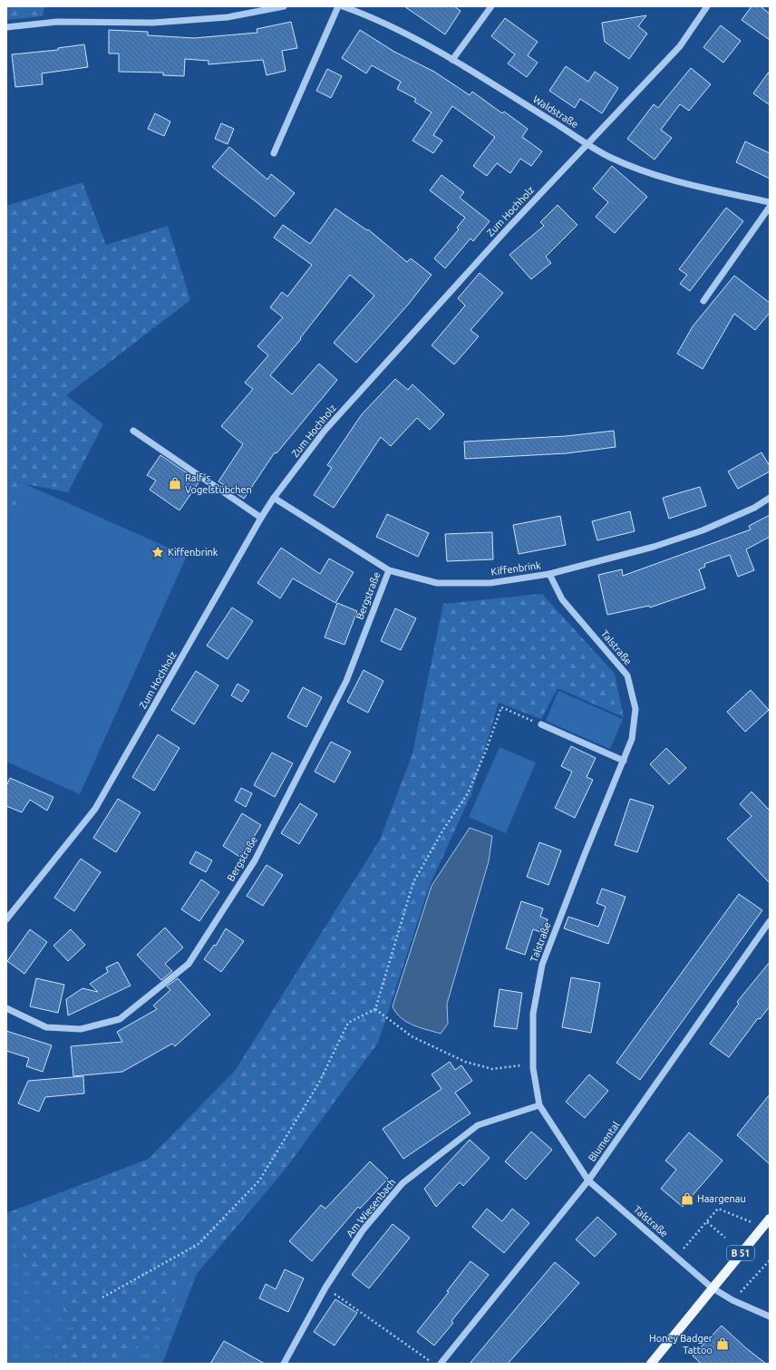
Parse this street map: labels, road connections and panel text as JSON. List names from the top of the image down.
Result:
{
  "streets": {
    "main road": ["B 51"],
    "street": [
      "Waldstraße",
      "Zum Hochholz",
      "Kiffenbrink",
      "Bergstraße",
      "Talstraße",
      "Blumental",
      "Am Wiesenbach"
    ]
  },
  "crossings": [
    ["Waldstraße", "Zum Hochholz"],
    ["Zum Hochholz", "Kiffenbrink"],
    ["Kiffenbrink", "Bergstraße"],
    ["Kiffenbrink", "Talstraße"],
    ["Talstraße", "Blumental"],
    ["Talstraße", "Am Wiesenbach"],
    ["Talstraße", "B 51"]
  ],
  "places": {
    "shop": ["Ralf´s Vogelstübchen", "Haargenau", "Honey Badger Tattoo"],
    "place": ["Kiffenbrink"]
  }
}
